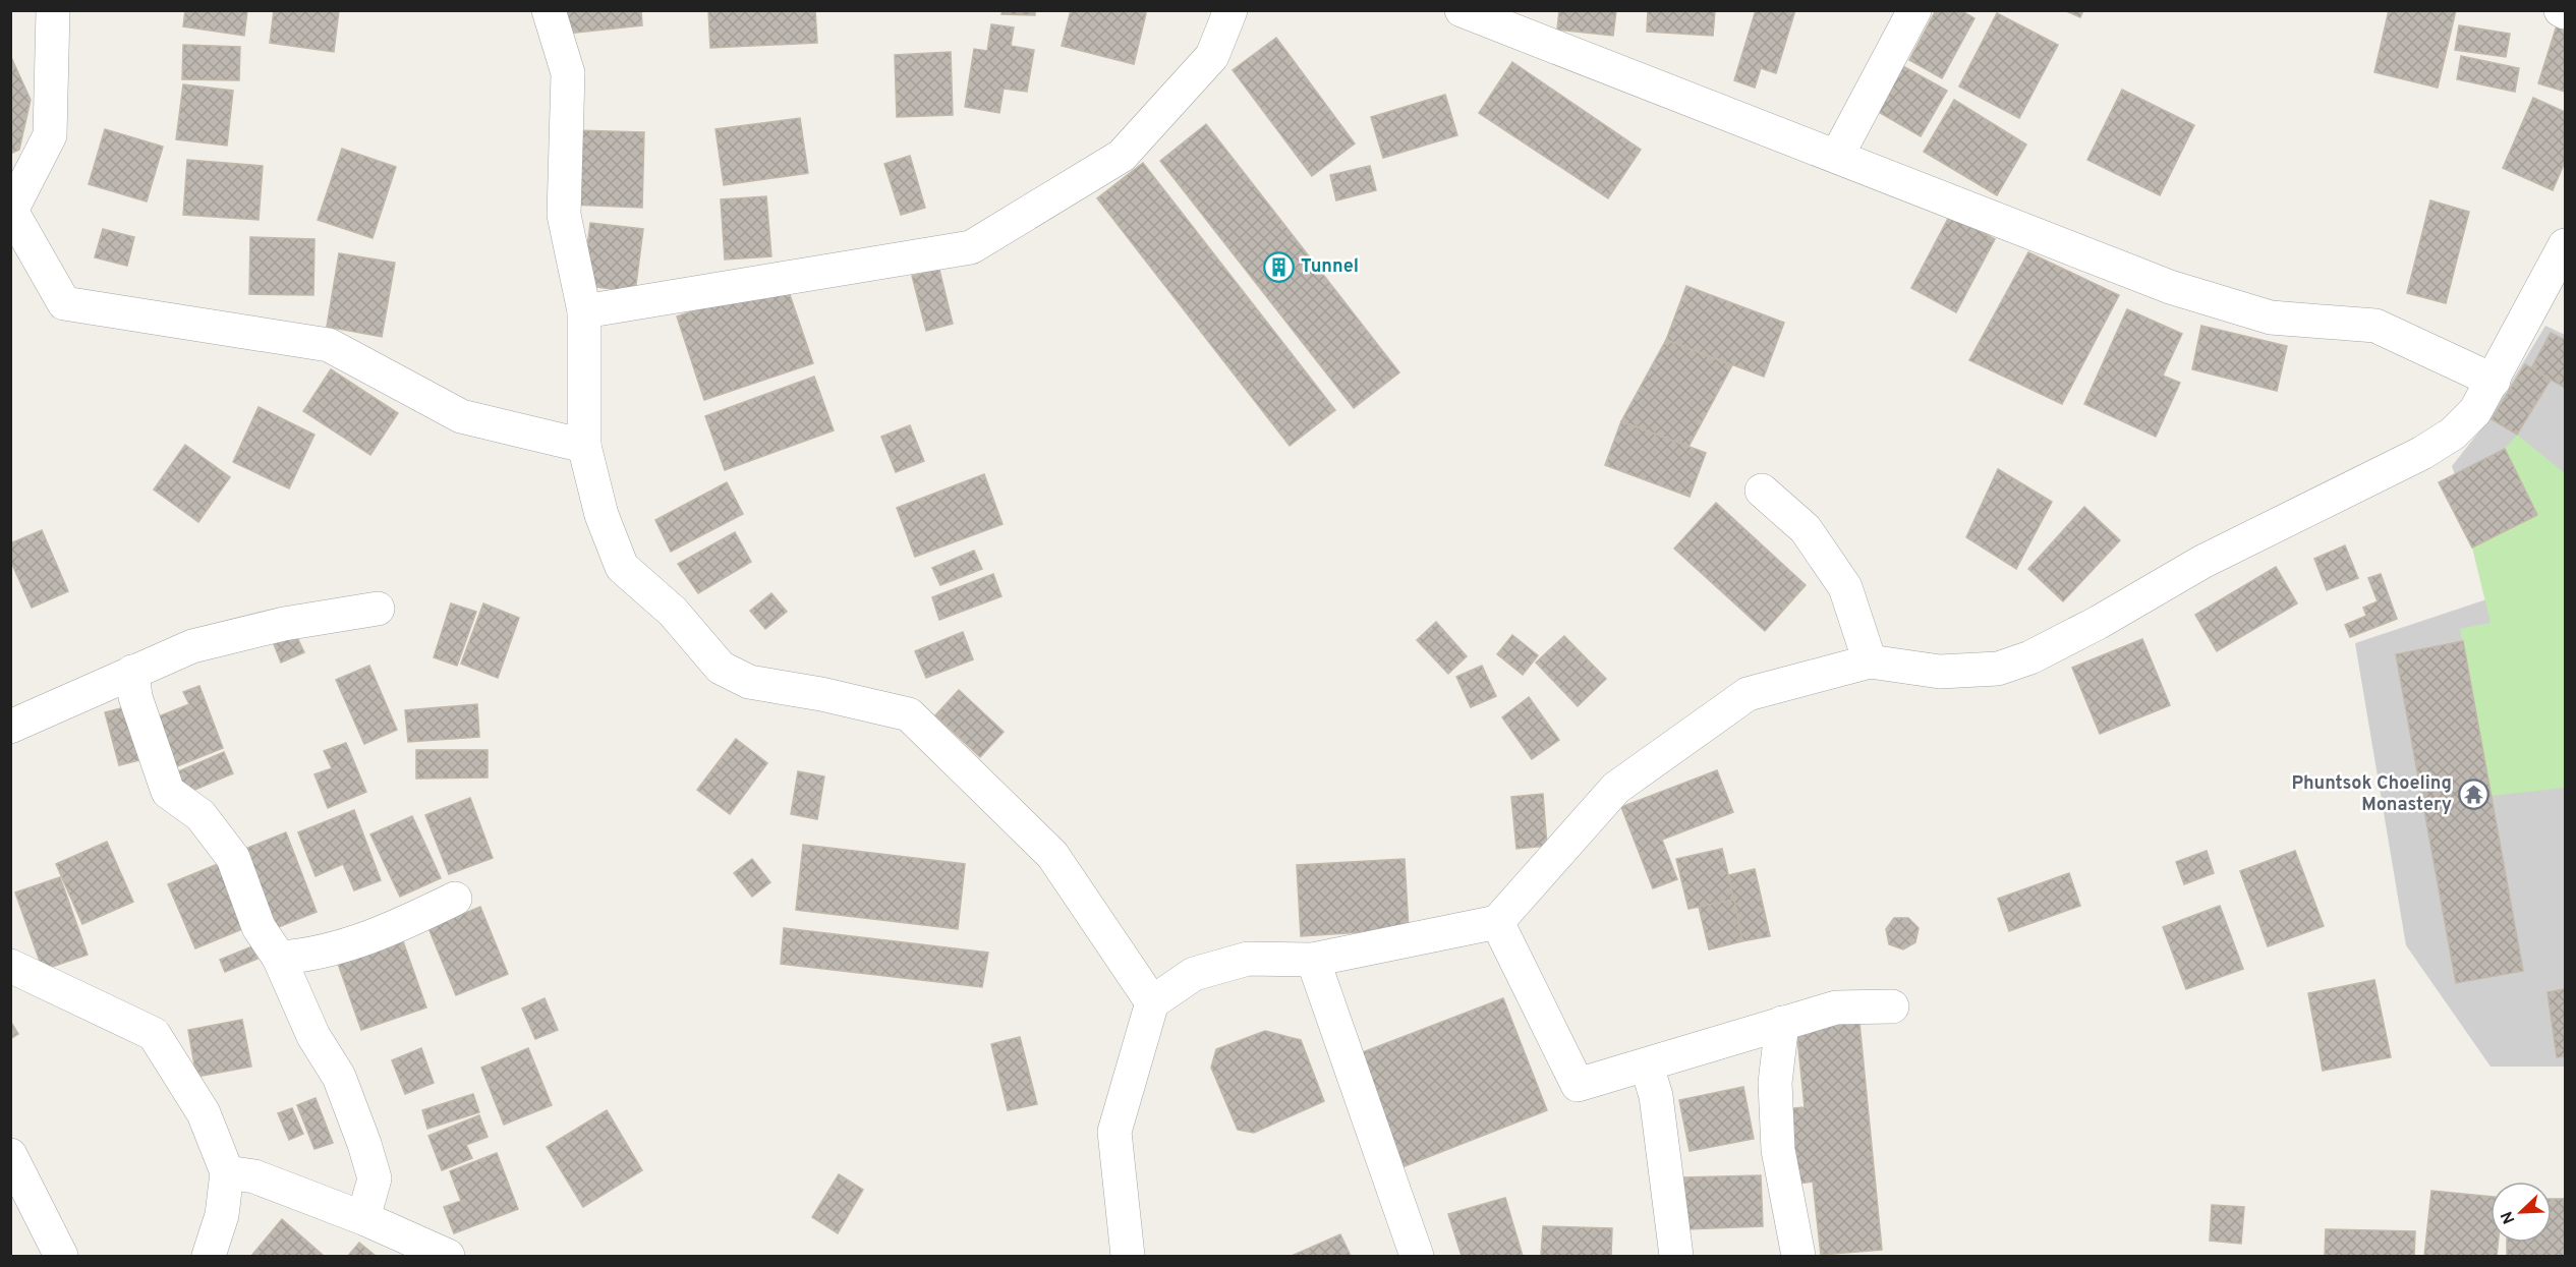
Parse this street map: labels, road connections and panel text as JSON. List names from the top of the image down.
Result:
{
  "places": {
    "building": ["Tunnel"],
    "temple": ["Phuntsok Choeling Monastery"]
  },
  "north": "bottom left"
}
